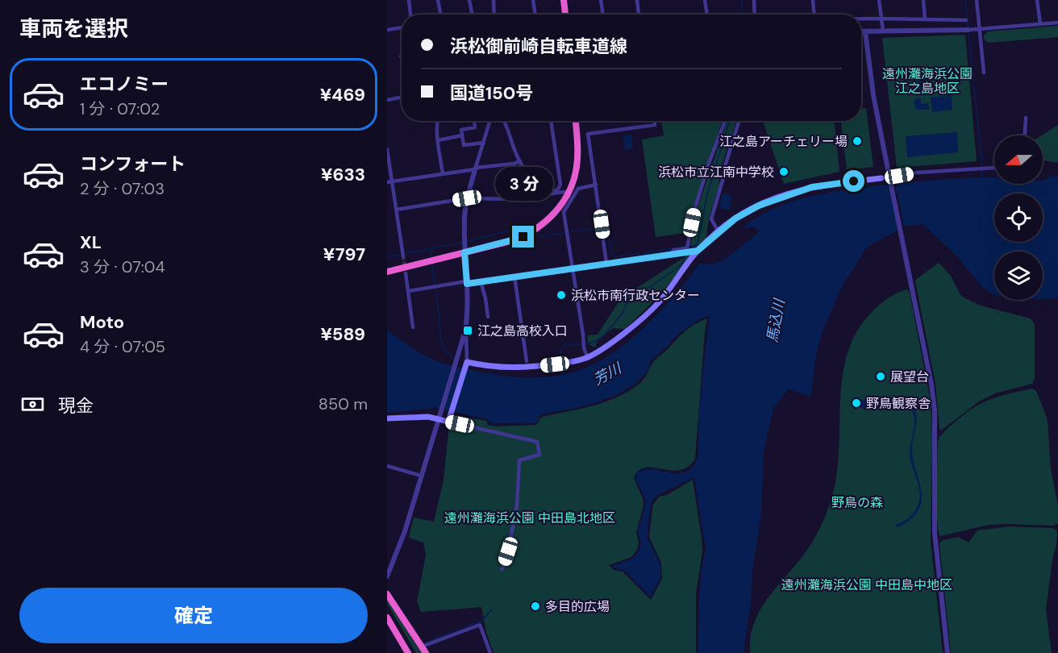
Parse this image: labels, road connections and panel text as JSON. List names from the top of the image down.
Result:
{
  "water": ["馬込川", "芳川"],
  "parks": [
    "遠州灘海浜公園 江之島地区",
    "野鳥の森",
    "遠州灘海浜公園 中田島北地区",
    "遠州灘海浜公園 中田島中地区"
  ],
  "places": {
    "other": [
      "江之島アーチェリー場",
      "浜松市立江南中学校",
      "浜松市南行政センター",
      "展望台",
      "野鳥観察舎",
      "多目的広場"
    ],
    "transit": ["江之島高校入口"]
  },
  "north": "left",
  "page": {
    "heading": "車両を選択",
    "banner": ["浜松御前崎自転車道線", "国道150号"],
    "list": [
      {
        "name": "エコノミー",
        "note": "1 分 · 07:02",
        "value": "¥469"
      },
      {
        "name": "コンフォート",
        "note": "2 分 · 07:03",
        "value": "¥633"
      },
      {
        "name": "XL",
        "note": "3 分 · 07:04",
        "value": "¥797"
      },
      {
        "name": "Moto",
        "note": "4 分 · 07:05",
        "value": "¥589"
      }
    ],
    "bubble": "3 分",
    "pay": ["現金", "850 m"],
    "buttons": "確定"
  }
}
